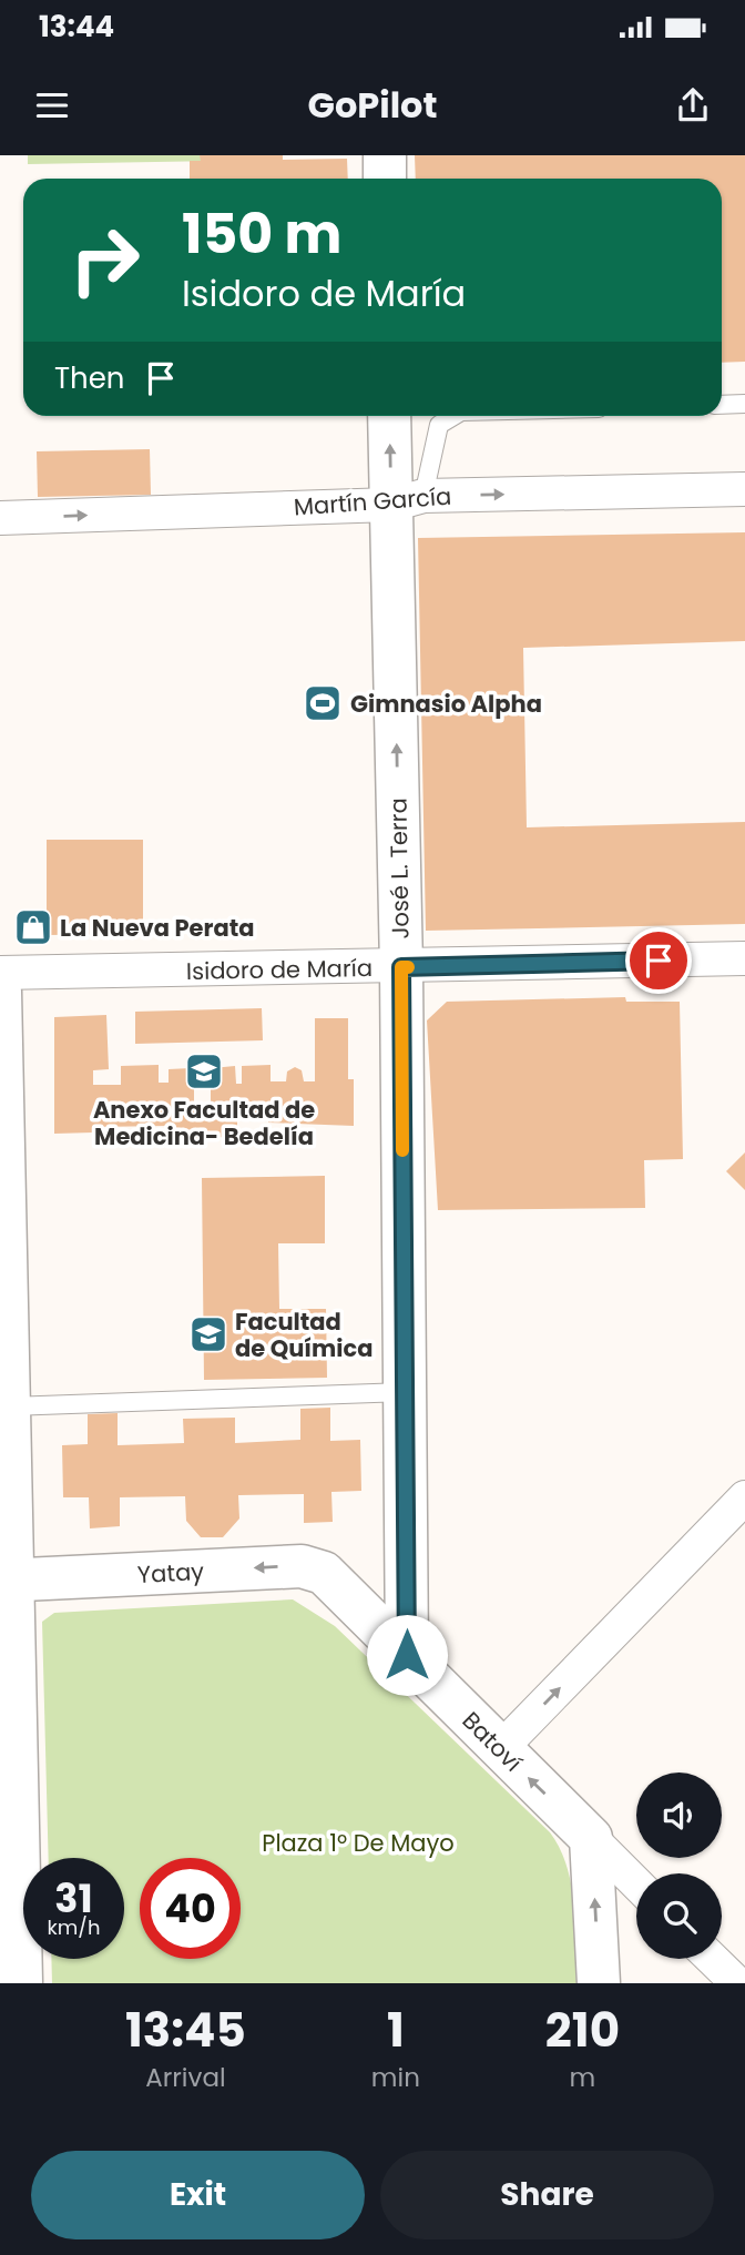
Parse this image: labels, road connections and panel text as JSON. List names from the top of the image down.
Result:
{
  "streets": {
    "street": [
      "Martín García",
      "José L. Terra",
      "Isidoro de María",
      "Yatay",
      "Batoví"
    ]
  },
  "crossings": [
    ["Martín García", "José L. Terra"],
    ["José L. Terra", "Isidoro de María"],
    ["José L. Terra", "Batoví"],
    ["Yatay", "Batoví"]
  ],
  "one_way": ["Martín García", "José L. Terra", "Yatay"],
  "parks": ["Plaza 1º De Mayo"],
  "places": {
    "sports": ["Gimnasio Alpha"],
    "shop": ["La Nueva Perata"],
    "school or university": ["Anexo Facultad de Medicina- Bedelía", "Facultad de Química"]
  },
  "page": {
    "status": "13:44",
    "header": "GoPilot",
    "turn": ["150 m", "Isidoro de María"],
    "then": "Then",
    "speed": "31 km/h",
    "limit": "40",
    "eta": [
      "13:45",
      "Arrival",
      "1",
      "min",
      "210",
      "m"
    ],
    "buttons": ["Exit", "Share"]
  }
}
